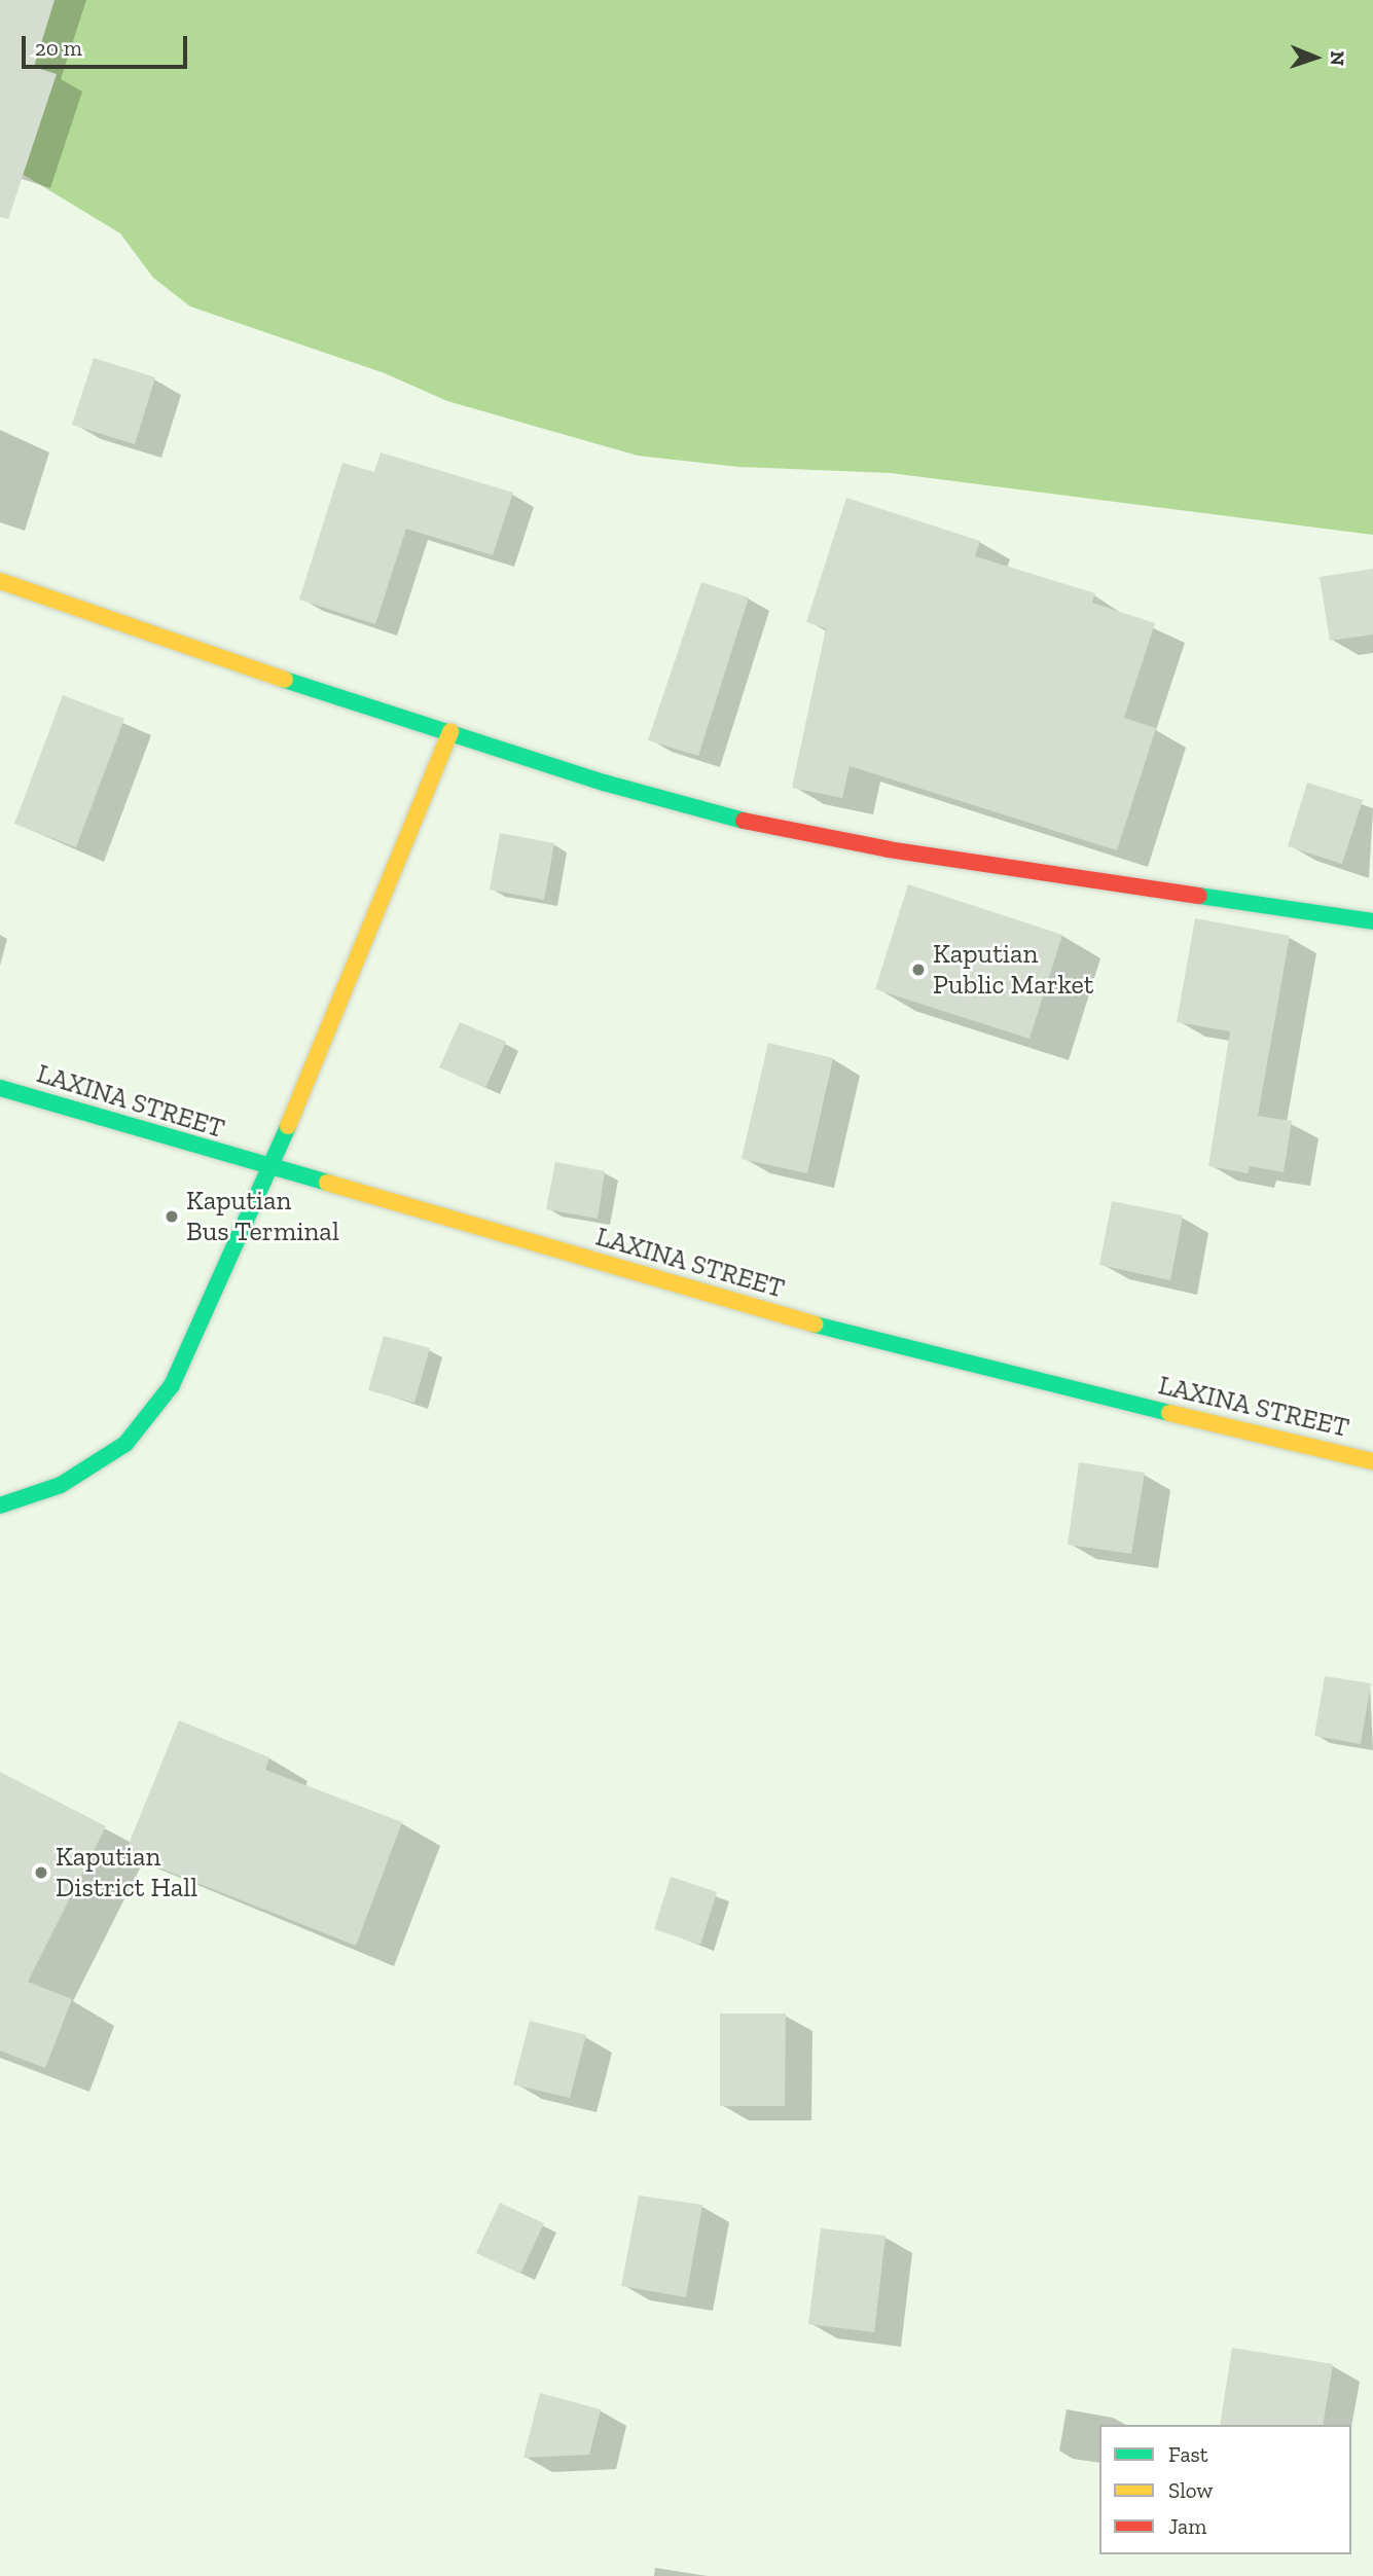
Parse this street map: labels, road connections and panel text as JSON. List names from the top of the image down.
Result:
{
  "streets": {
    "street": ["LAXINA STREET"]
  },
  "places": ["Kaputian Public Market", "Kaputian Bus Terminal", "Kaputian District Hall"],
  "legend": ["Fast", "Slow", "Jam"],
  "scale_bar": "20 m",
  "north": "right"
}
